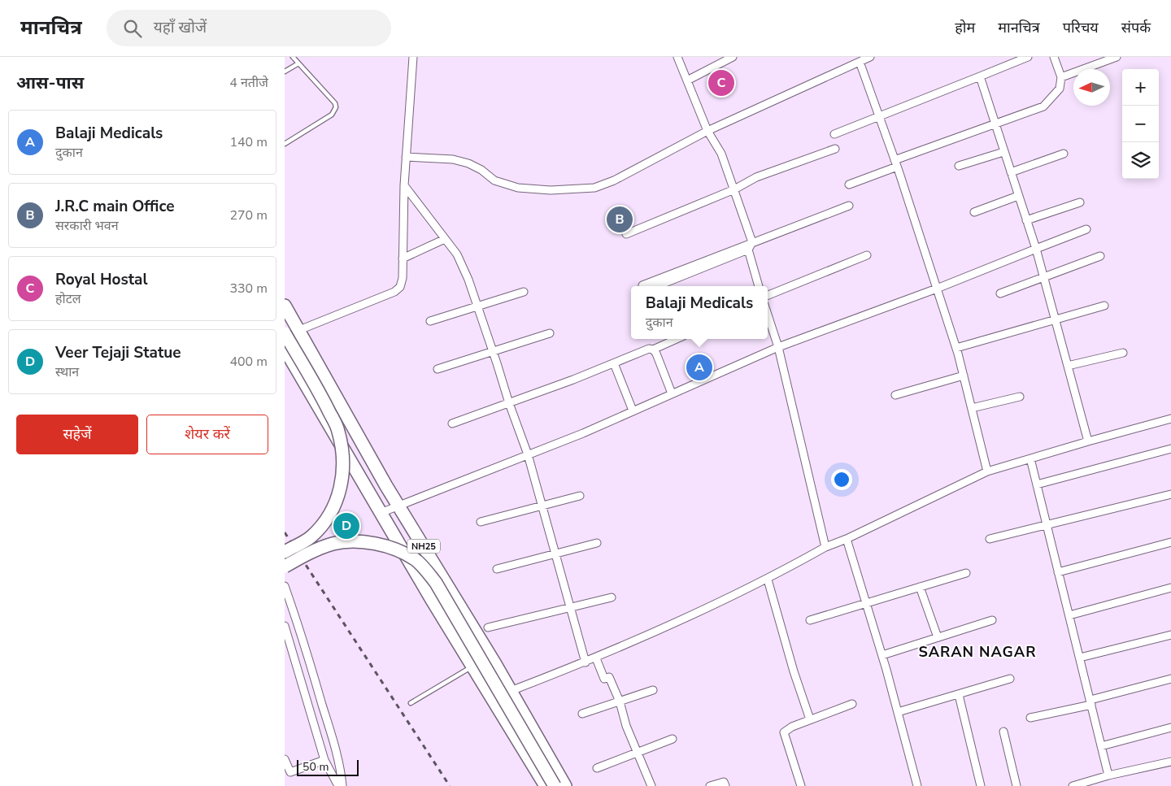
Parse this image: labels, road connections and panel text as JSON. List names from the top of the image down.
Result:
{
  "streets": {
    "main road": ["NH25"]
  },
  "districts": ["SARAN NAGAR"],
  "scale_bar": "50 m",
  "north": "left",
  "page": {
    "header": "मानचित्र",
    "search": "यहाँ खोजें",
    "nav": [
      "होम",
      "मानचित्र",
      "परिचय",
      "संपर्क"
    ],
    "heading": ["आस-पास", "4 नतीजे"],
    "pins": [
      "C",
      "B",
      "A",
      "D"
    ],
    "map_buttons": ["+", "−"],
    "list": [
      {
        "mark": "A",
        "name": "Balaji Medicals",
        "note": "दुकान",
        "value": "140 m"
      },
      {
        "mark": "B",
        "name": "J.R.C main Office",
        "note": "सरकारी भवन",
        "value": "270 m"
      },
      {
        "mark": "C",
        "name": "Royal Hostal",
        "note": "होटल",
        "value": "330 m"
      },
      {
        "mark": "D",
        "name": "Veer Tejaji Statue",
        "note": "स्थान",
        "value": "400 m"
      }
    ],
    "popup": ["Balaji Medicals", "दुकान"],
    "buttons": ["सहेजें", "शेयर करें"],
    "scale": "50 m"
  }
}
